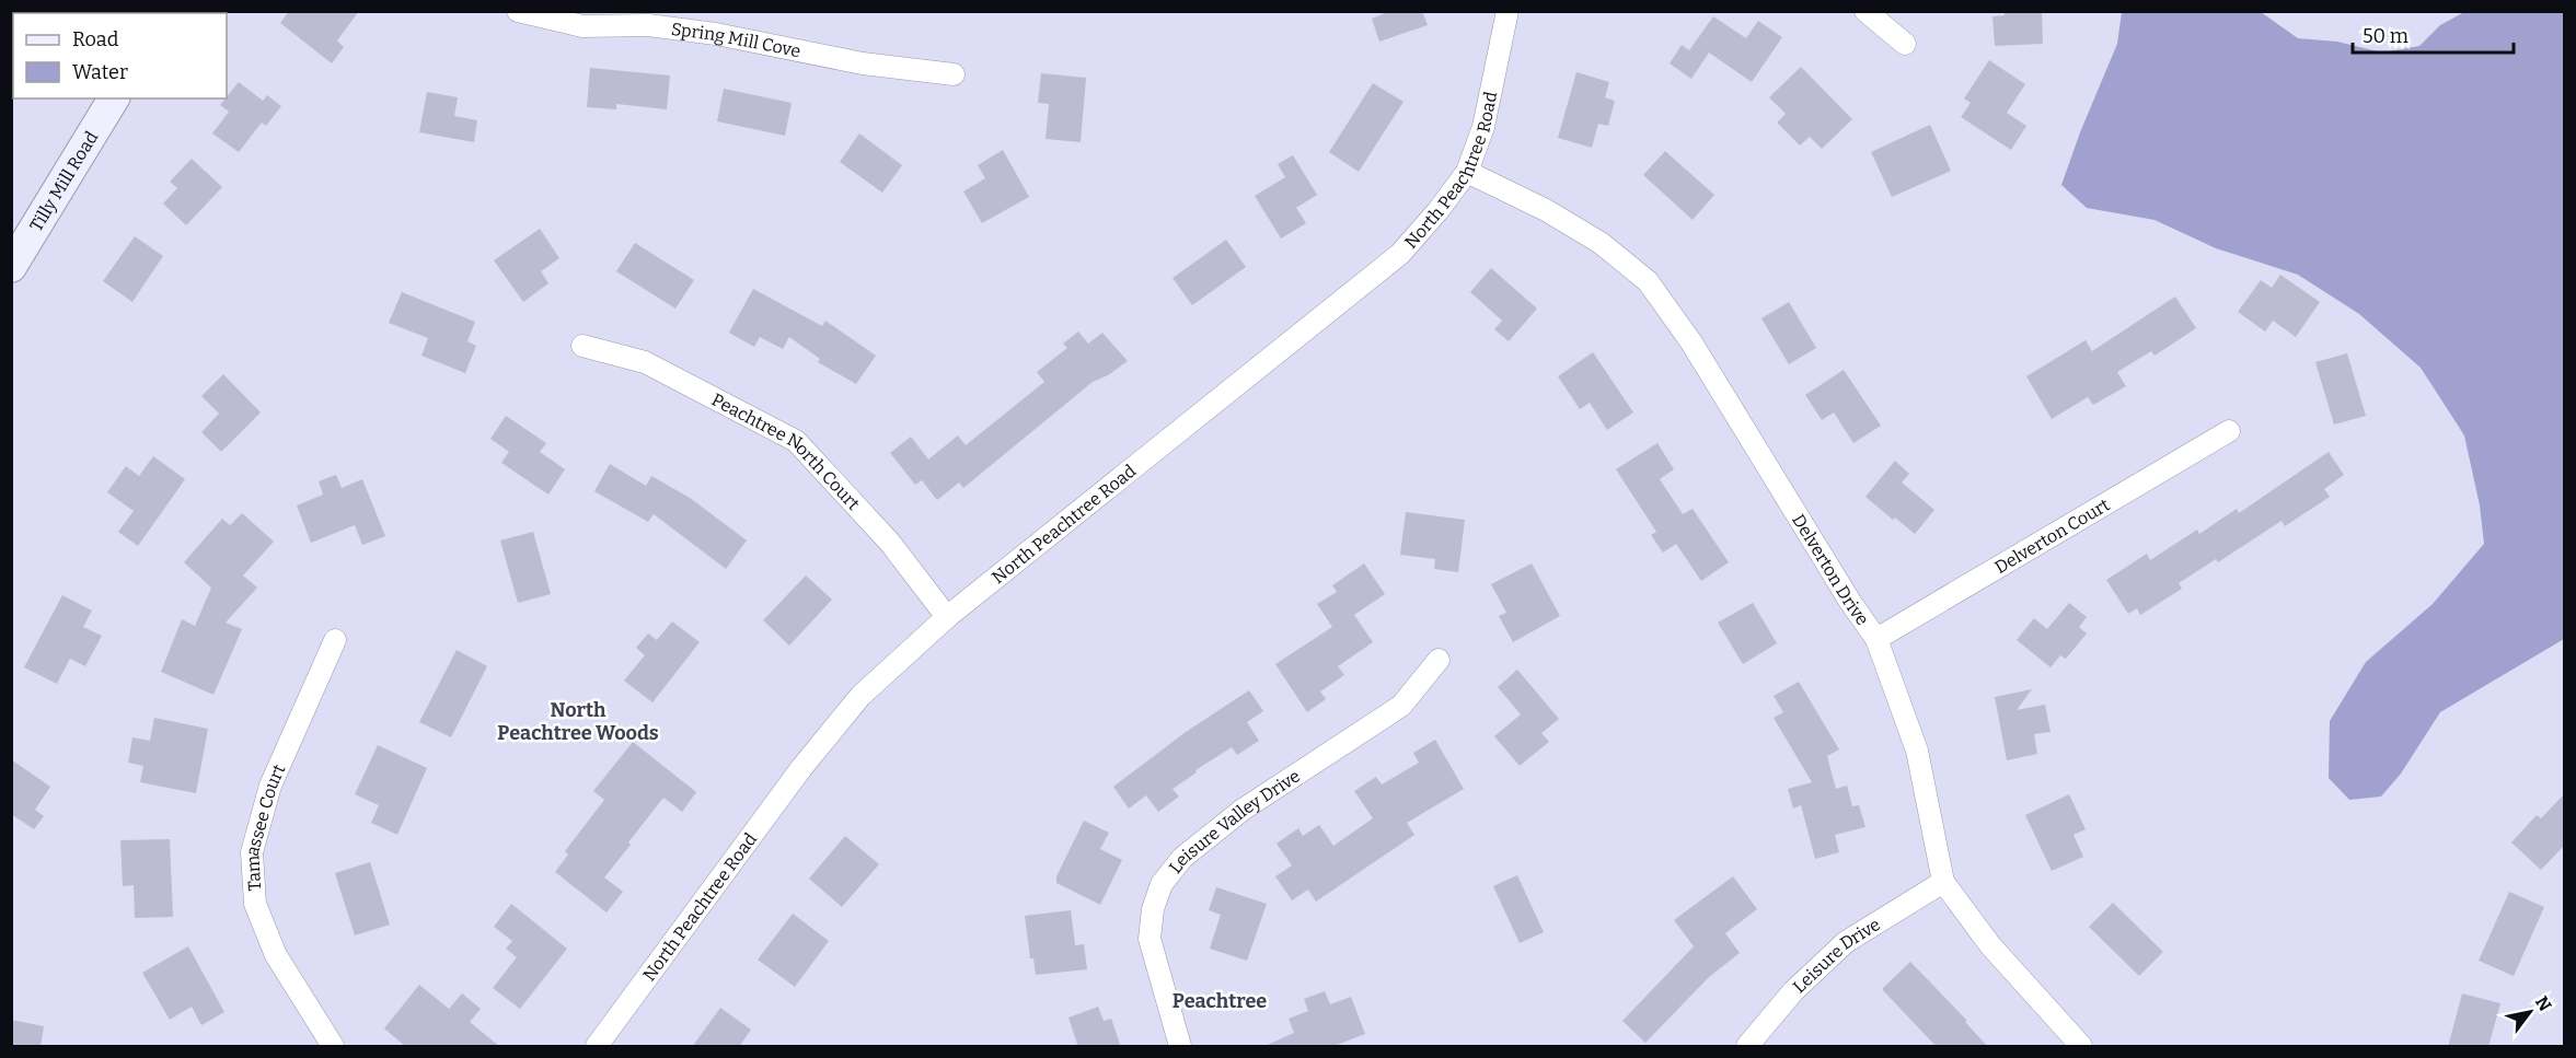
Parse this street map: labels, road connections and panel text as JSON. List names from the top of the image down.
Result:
{
  "streets": {
    "street": [
      "Spring Mill Cove",
      "North Peachtree Road",
      "Tilly Mill Road",
      "Peachtree North Court",
      "Delverton Court",
      "Delverton Drive",
      "Leisure Valley Drive",
      "Tamassee Court",
      "Leisure Drive"
    ]
  },
  "crossings": [
    ["North Peachtree Road", "Peachtree North Court"],
    ["North Peachtree Road", "Delverton Drive"],
    ["Delverton Court", "Delverton Drive"],
    ["Delverton Drive", "Leisure Drive"]
  ],
  "districts": ["North Peachtree Woods", "Peachtree"],
  "legend": ["Road", "Water"],
  "scale_bar": "50 m",
  "north": "top right"
}
